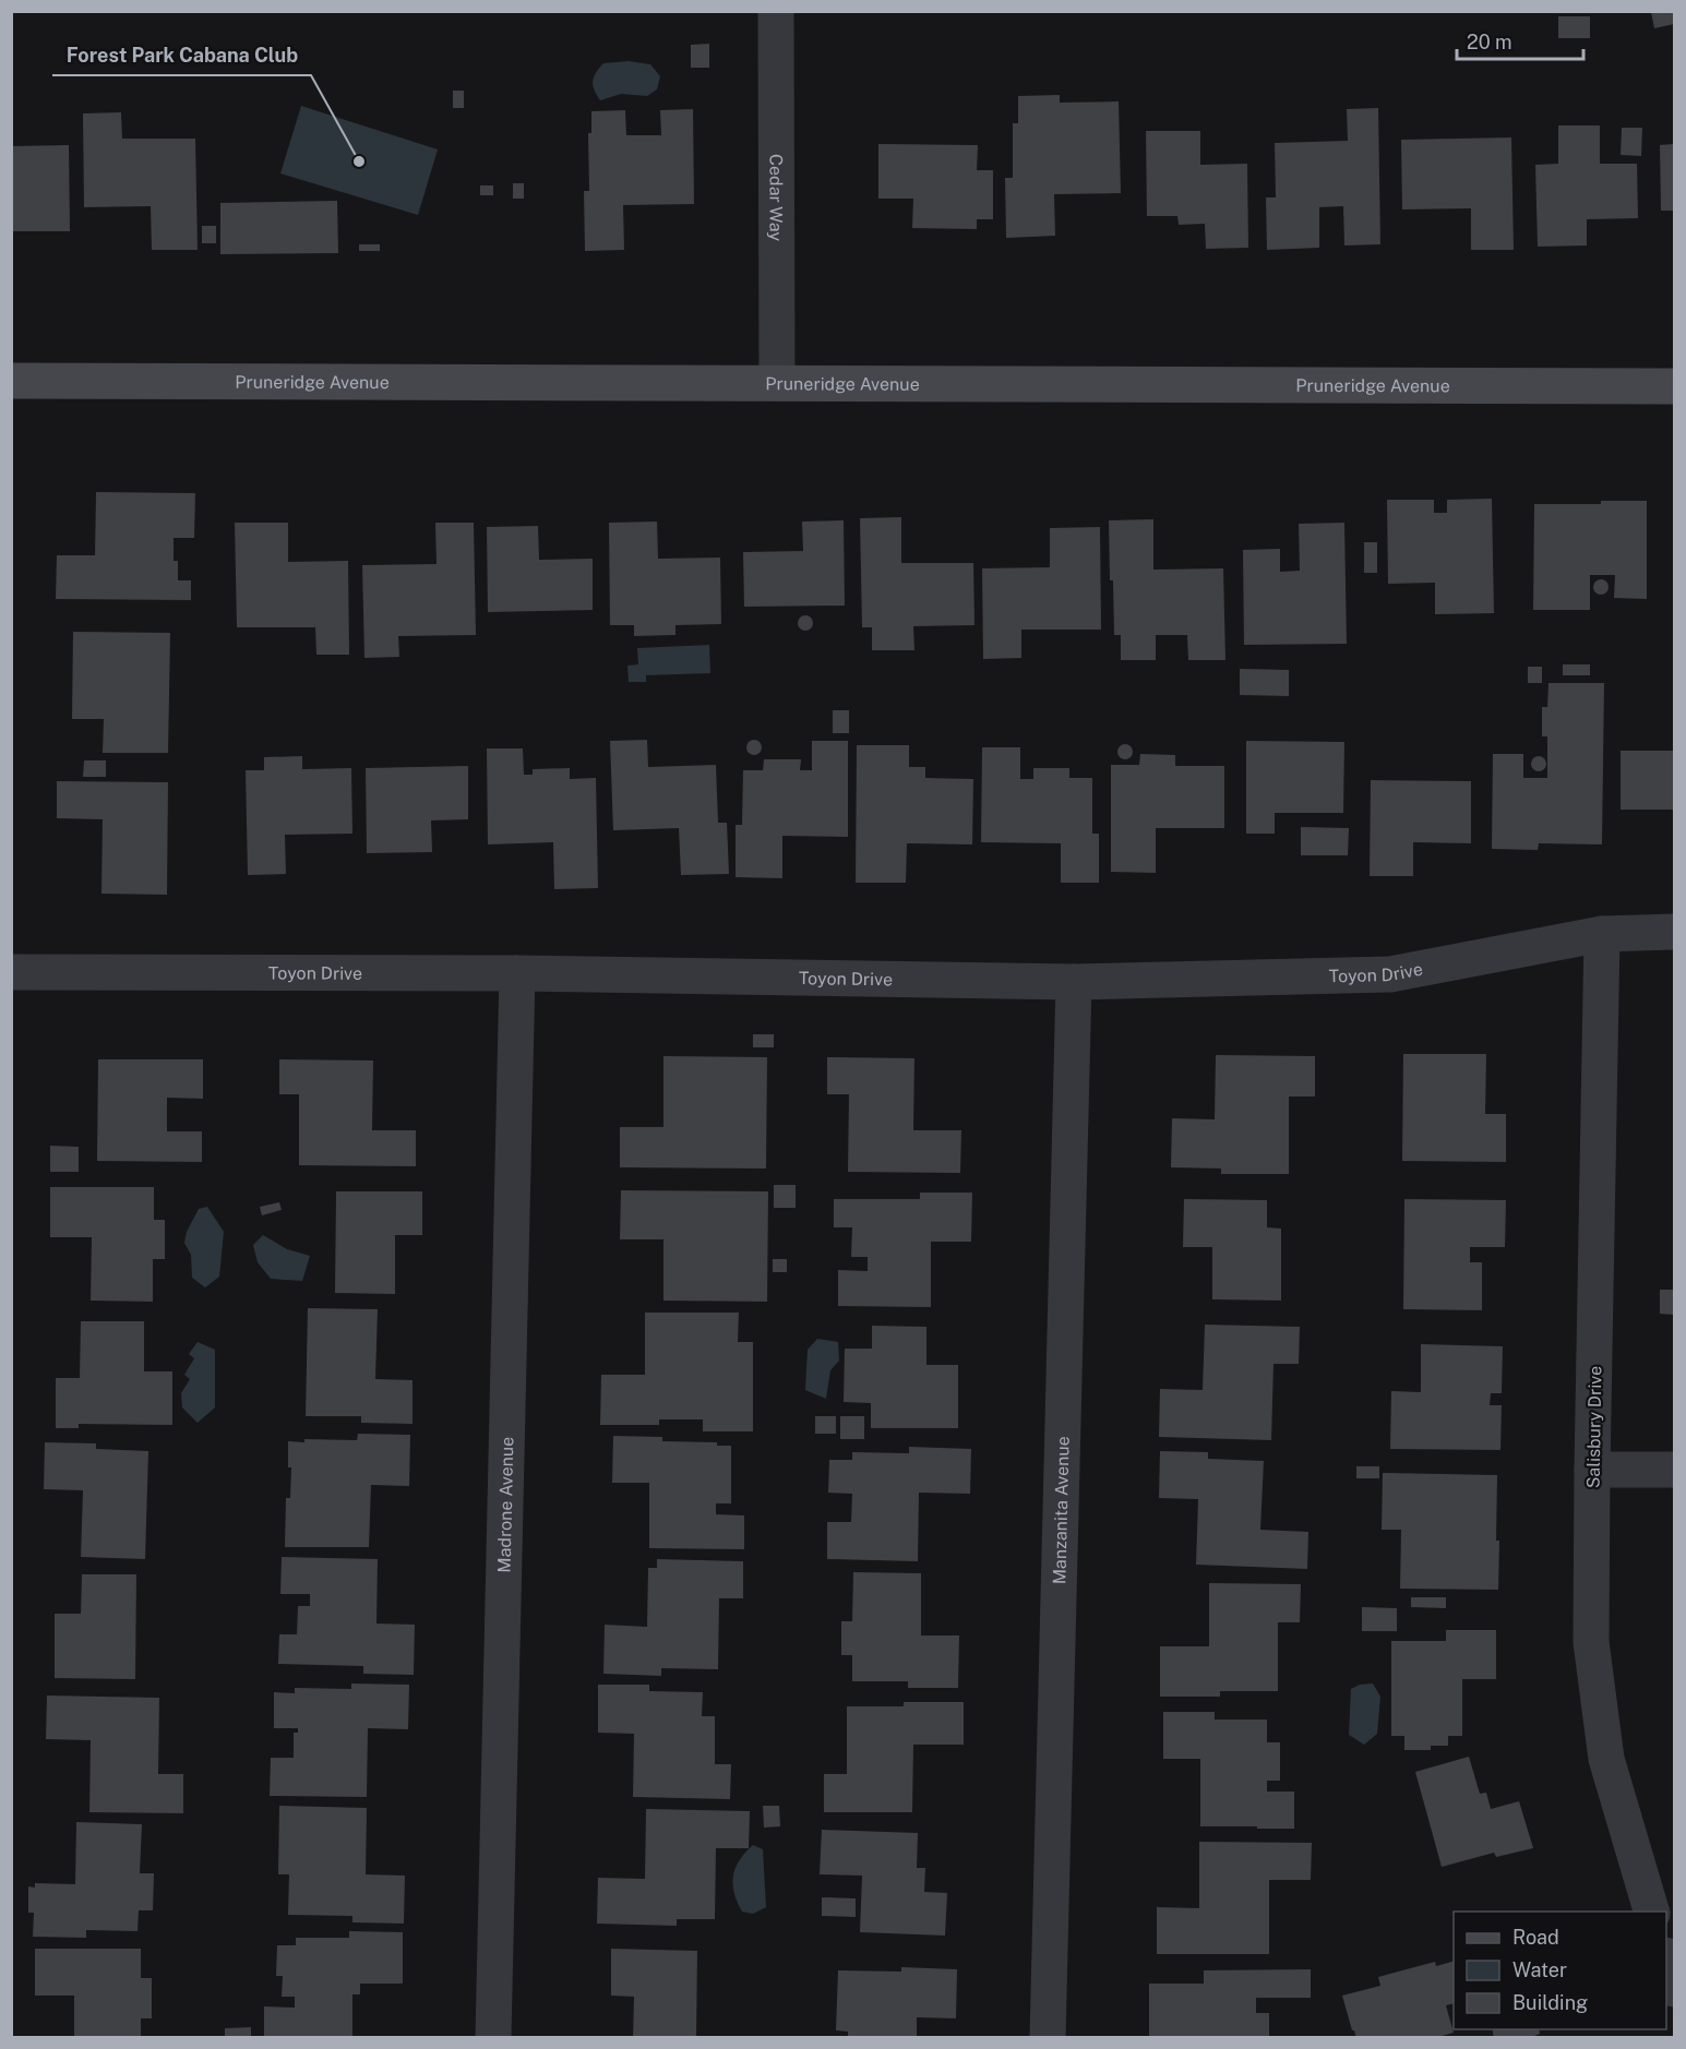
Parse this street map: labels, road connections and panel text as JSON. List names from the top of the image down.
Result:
{
  "streets": {
    "main road": ["Pruneridge Avenue"],
    "street": [
      "Cedar Way",
      "Toyon Drive",
      "Salisbury Drive",
      "Madrone Avenue",
      "Manzanita Avenue"
    ]
  },
  "crossings": [
    ["Cedar Way", "Pruneridge Avenue"],
    ["Toyon Drive", "Salisbury Drive"],
    ["Toyon Drive", "Madrone Avenue"],
    ["Toyon Drive", "Manzanita Avenue"]
  ],
  "places": ["Forest Park Cabana Club"],
  "legend": ["Road", "Water", "Building"],
  "scale_bar": "20 m"
}
